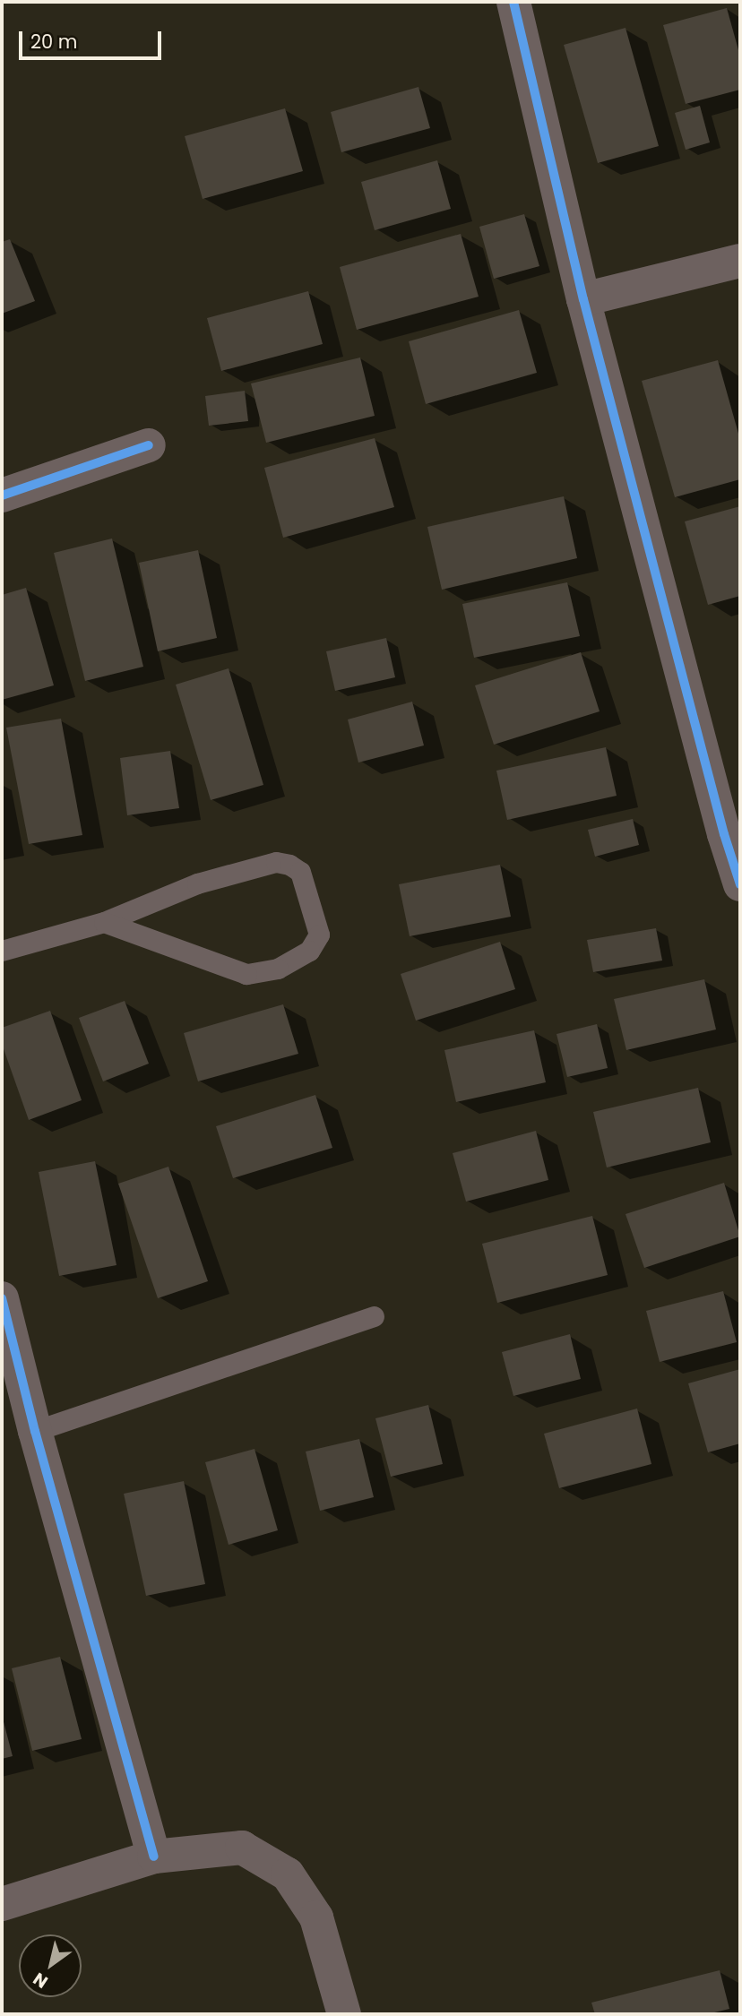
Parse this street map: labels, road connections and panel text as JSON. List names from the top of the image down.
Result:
{
  "scale_bar": "20 m",
  "north": "bottom left"
}
